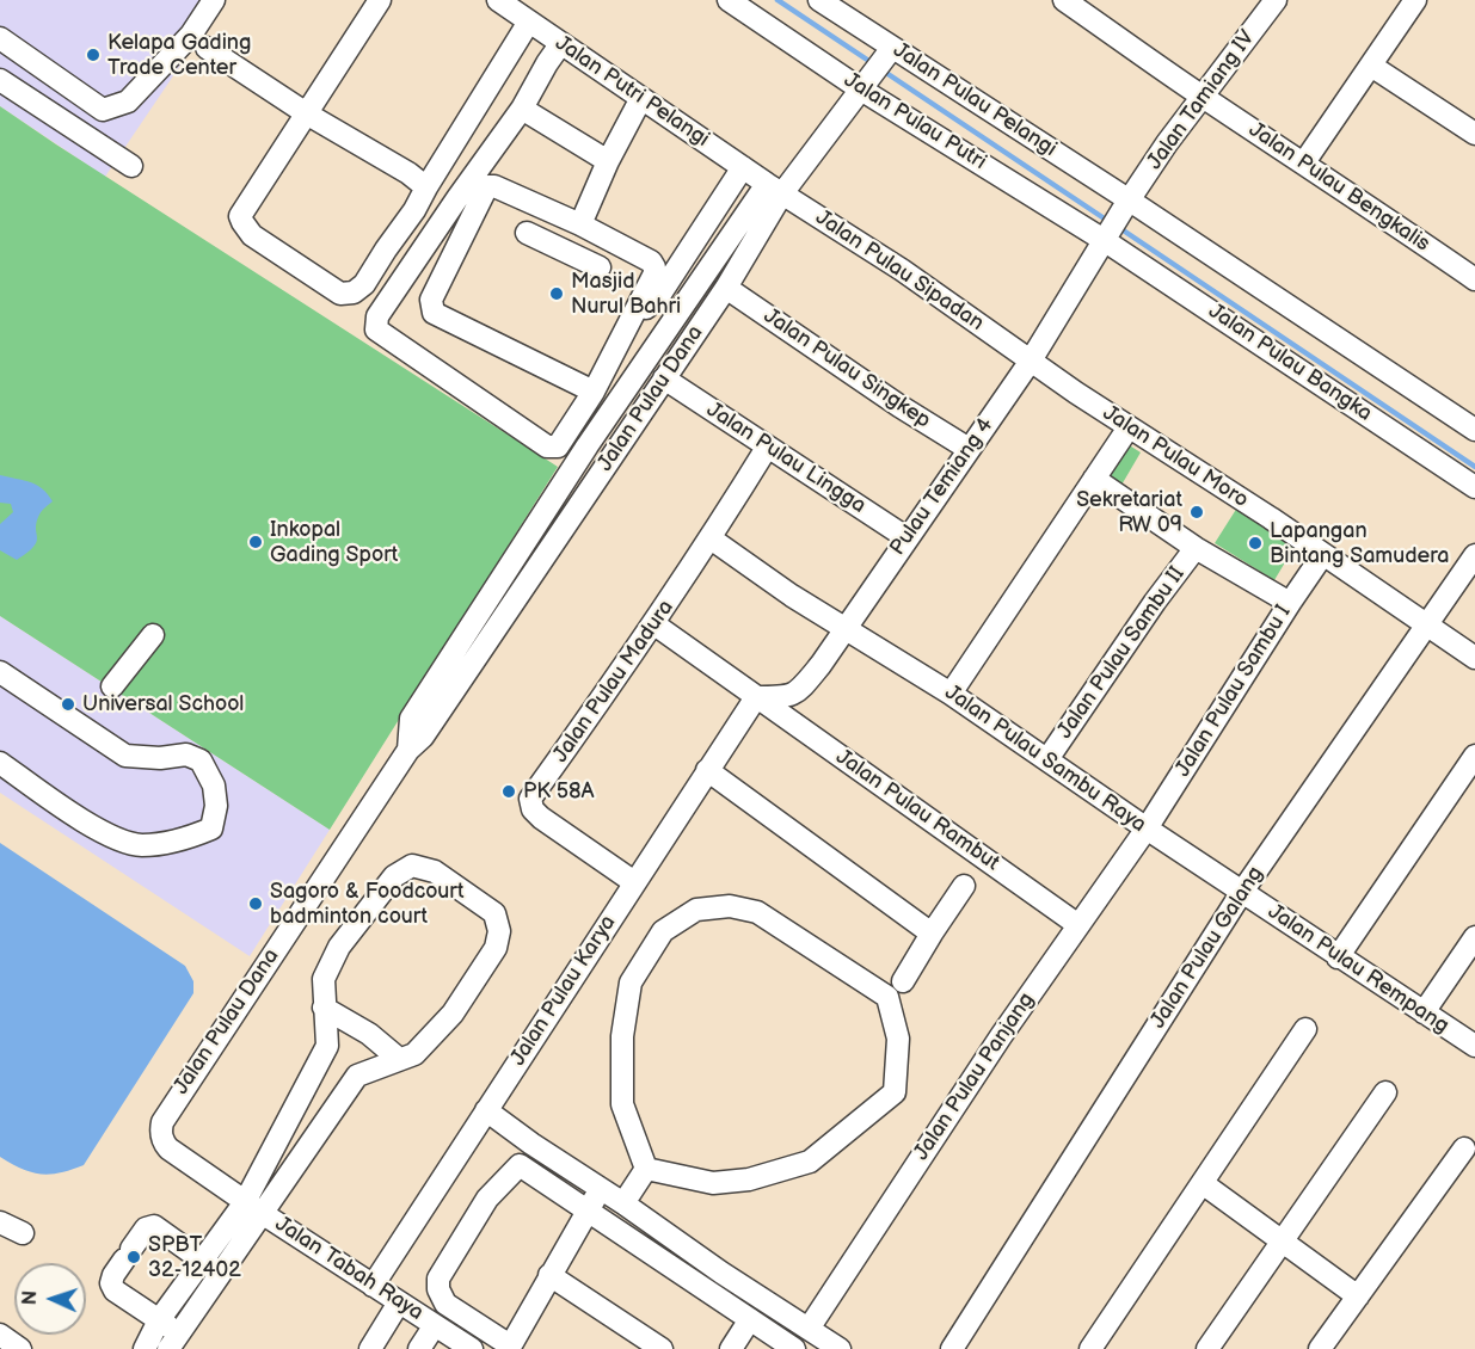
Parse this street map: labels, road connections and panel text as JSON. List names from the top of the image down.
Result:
{
  "streets": {
    "street": [
      "Jalan Putri Pelangi",
      "Jalan Pulau Pelangi",
      "Jalan Tamiang IV",
      "Jalan Pulau Putri",
      "Jalan Pulau Bengkalis",
      "Jalan Pulau Sipadan",
      "Jalan Pulau Bangka",
      "Jalan Pulau Singkep",
      "Jalan Pulau Dana",
      "Jalan Pulau Moro",
      "Jalan Pulau Lingga",
      "Pulau Temiang 4",
      "Jalan Pulau Sambu II",
      "Jalan Pulau Madura",
      "Jalan Pulau Sambu I",
      "Jalan Pulau Sambu Raya",
      "Jalan Pulau Rambut",
      "Jalan Pulau Galang",
      "Jalan Pulau Rempang",
      "Jalan Pulau Karya",
      "Jalan Pulau Panjang",
      "Jalan Tabah Raya"
    ]
  },
  "crossings": [
    ["Jalan Putri Pelangi", "Jalan Pulau Sipadan"],
    ["Jalan Putri Pelangi", "Jalan Pulau Dana"],
    ["Jalan Pulau Pelangi", "Jalan Tamiang IV"],
    ["Jalan Pulau Pelangi", "Jalan Pulau Dana"],
    ["Jalan Tamiang IV", "Jalan Pulau Putri"],
    ["Jalan Tamiang IV", "Jalan Pulau Bengkalis"],
    ["Jalan Tamiang IV", "Jalan Pulau Bangka"],
    ["Jalan Tamiang IV", "Pulau Temiang 4"],
    ["Jalan Pulau Putri", "Jalan Pulau Bangka"],
    ["Jalan Pulau Putri", "Jalan Pulau Dana"],
    ["Jalan Pulau Putri", "Pulau Temiang 4"],
    ["Jalan Pulau Sipadan", "Jalan Pulau Dana"],
    ["Jalan Pulau Sipadan", "Jalan Pulau Moro"],
    ["Jalan Pulau Sipadan", "Pulau Temiang 4"],
    ["Jalan Pulau Bangka", "Pulau Temiang 4"],
    ["Jalan Pulau Singkep", "Jalan Pulau Dana"],
    ["Jalan Pulau Singkep", "Pulau Temiang 4"],
    ["Jalan Pulau Dana", "Jalan Pulau Lingga"],
    ["Jalan Pulau Dana", "Jalan Tabah Raya"],
    ["Jalan Pulau Moro", "Pulau Temiang 4"],
    ["Jalan Pulau Moro", "Jalan Pulau Sambu I"],
    ["Jalan Pulau Moro", "Jalan Pulau Galang"],
    ["Jalan Pulau Lingga", "Pulau Temiang 4"],
    ["Jalan Pulau Lingga", "Jalan Pulau Madura"],
    ["Pulau Temiang 4", "Jalan Pulau Sambu Raya"],
    ["Pulau Temiang 4", "Jalan Pulau Rambut"],
    ["Pulau Temiang 4", "Jalan Pulau Karya"],
    ["Jalan Pulau Sambu II", "Jalan Pulau Sambu Raya"],
    ["Jalan Pulau Madura", "Jalan Pulau Sambu Raya"],
    ["Jalan Pulau Madura", "Jalan Pulau Rambut"],
    ["Jalan Pulau Madura", "Jalan Pulau Karya"],
    ["Jalan Pulau Sambu I", "Jalan Pulau Sambu Raya"],
    ["Jalan Pulau Sambu I", "Jalan Pulau Panjang"],
    ["Jalan Pulau Sambu Raya", "Jalan Pulau Galang"],
    ["Jalan Pulau Sambu Raya", "Jalan Pulau Rempang"],
    ["Jalan Pulau Sambu Raya", "Jalan Pulau Panjang"],
    ["Jalan Pulau Rambut", "Jalan Pulau Karya"],
    ["Jalan Pulau Rambut", "Jalan Pulau Panjang"],
    ["Jalan Pulau Galang", "Jalan Pulau Rempang"],
    ["Jalan Pulau Karya", "Jalan Tabah Raya"]
  ],
  "places": [
    "Kelapa Gading Trade Center",
    "Masjid Nurul Bahri",
    "Sekretariat RW 09",
    "Inkopal Gading Sport",
    "Lapangan Bintang Samudera",
    "Universal School",
    "PK 58A",
    "Sagoro & Foodcourt badminton court",
    "SPBT 32-12402"
  ],
  "north": "left"
}
